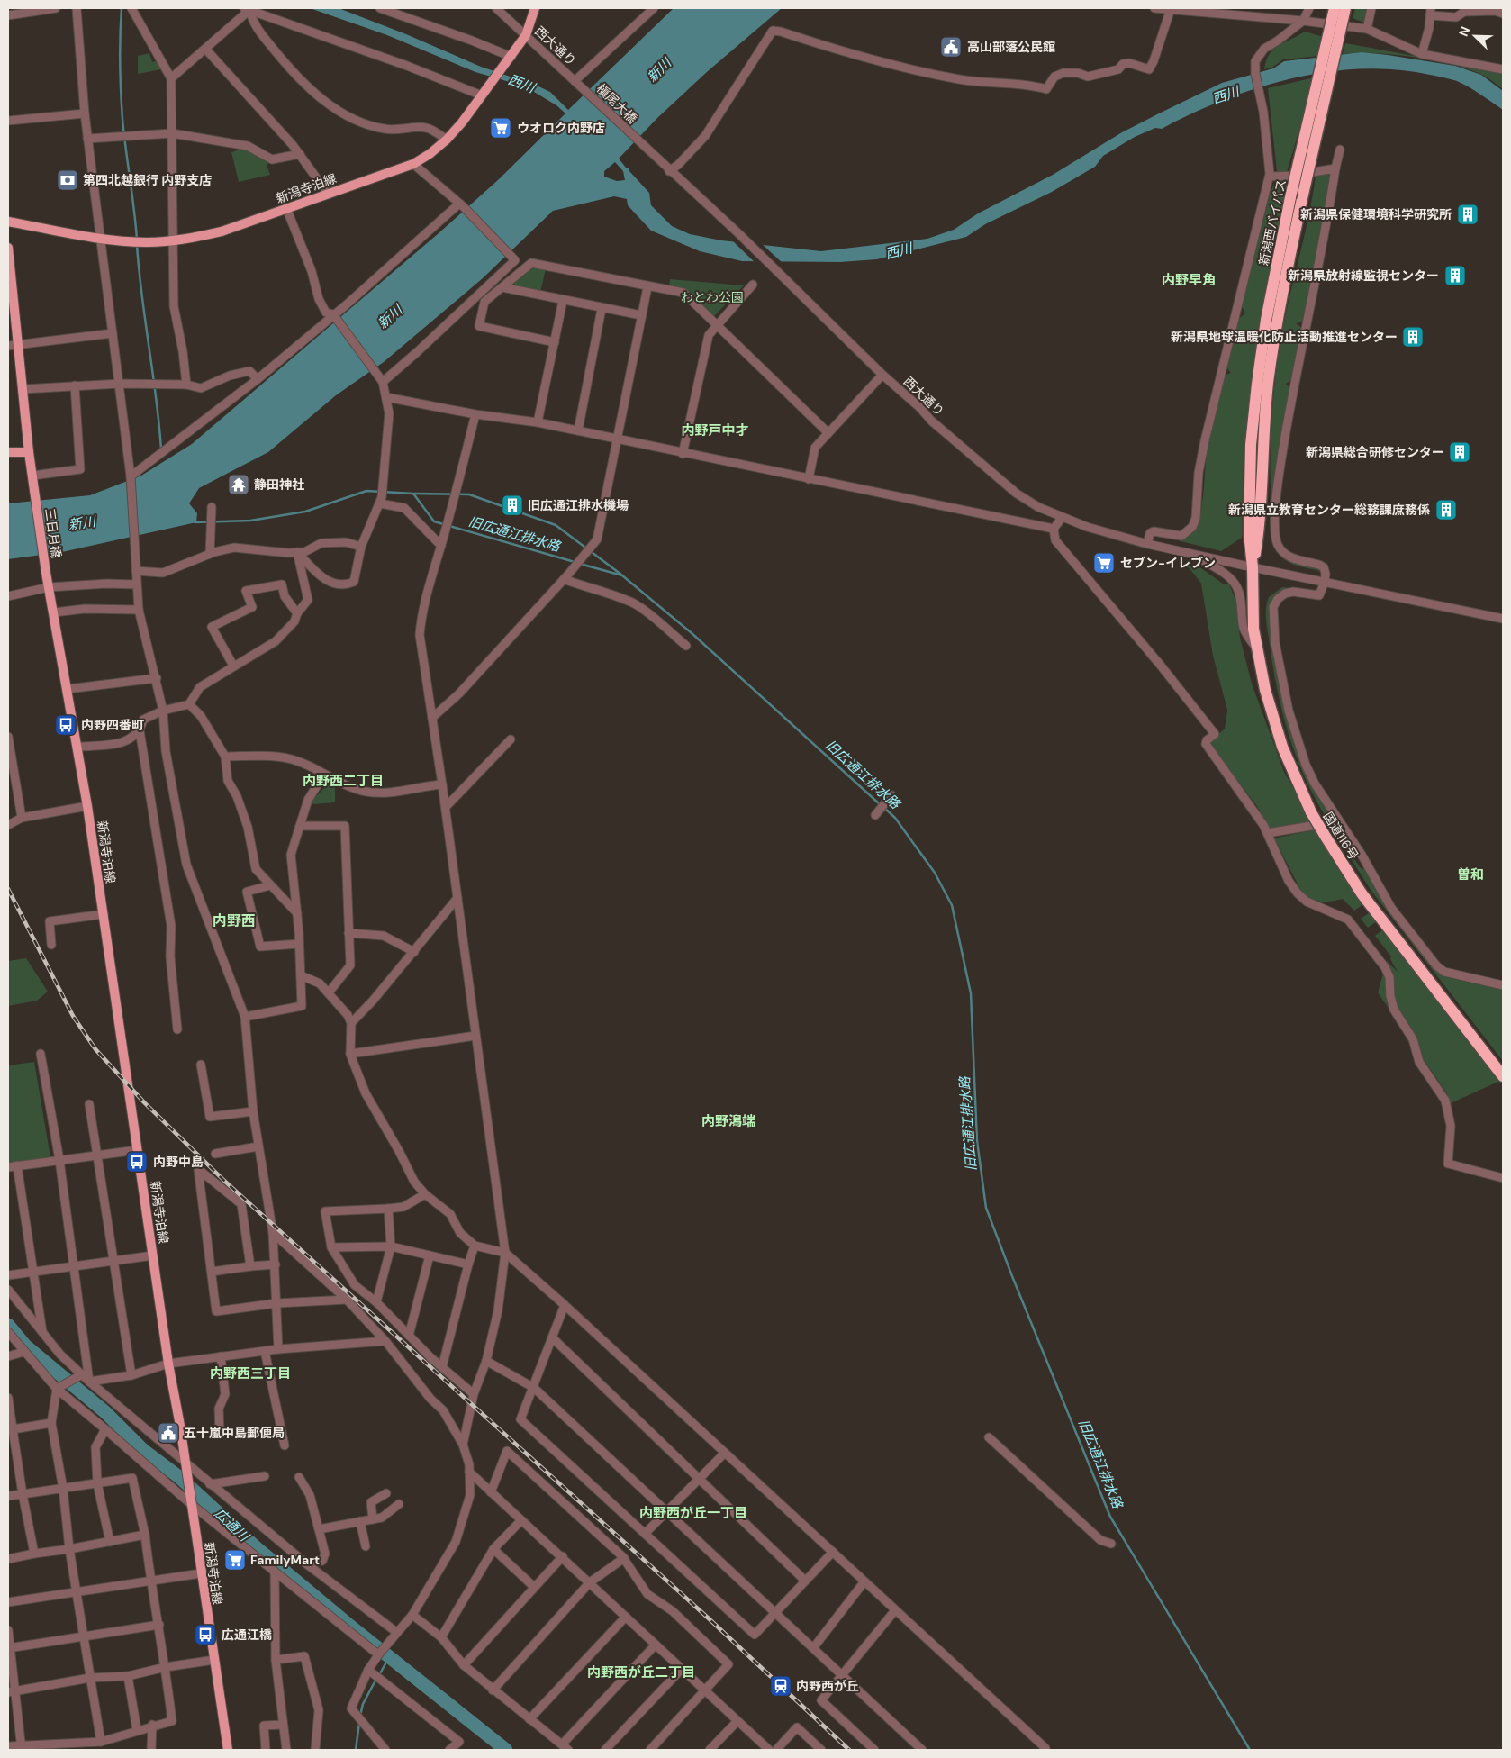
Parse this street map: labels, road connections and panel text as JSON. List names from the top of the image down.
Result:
{
  "streets": {
    "highway": ["新潟西バイパス", "国道116号"],
    "main road": ["新潟寺泊線", "三日月橋"],
    "street": ["西大通り", "槇尾大橋"]
  },
  "crossings": [
    ["西大通り", "槇尾大橋"],
    ["西大通り", "新潟寺泊線"],
    ["西大通り", "新潟西バイパス"],
    ["西大通り", "国道116号"],
    ["新潟寺泊線", "三日月橋"],
    ["新潟西バイパス", "国道116号"]
  ],
  "districts": [
    "内野早角",
    "内野戸中才",
    "内野西二丁目",
    "曽和",
    "内野西",
    "内野潟端",
    "内野西三丁目",
    "内野西が丘一丁目",
    "内野西が丘二丁目"
  ],
  "water": [
    "新川",
    "西川",
    "旧広通江排水路",
    "広通川"
  ],
  "parks": ["わとわ公園"],
  "places": {
    "public building": ["高山部落公民館", "五十嵐中島郵便局"],
    "supermarket": ["ウオロク内野店", "セブン-イレブン", "FamilyMart"],
    "bank": ["第四北越銀行 内野支店"],
    "building": [
      "新潟県保健環境科学研究所",
      "新潟県放射線監視センター",
      "新潟県地球温暖化防止活動推進センター",
      "新潟県総合研修センター",
      "旧広通江排水機場",
      "新潟県立教育センター総務課庶務係"
    ],
    "temple": ["静田神社"],
    "bus stop": ["内野四番町", "内野中島", "広通江橋"],
    "station": ["内野西が丘"]
  },
  "north": "top left"
}
